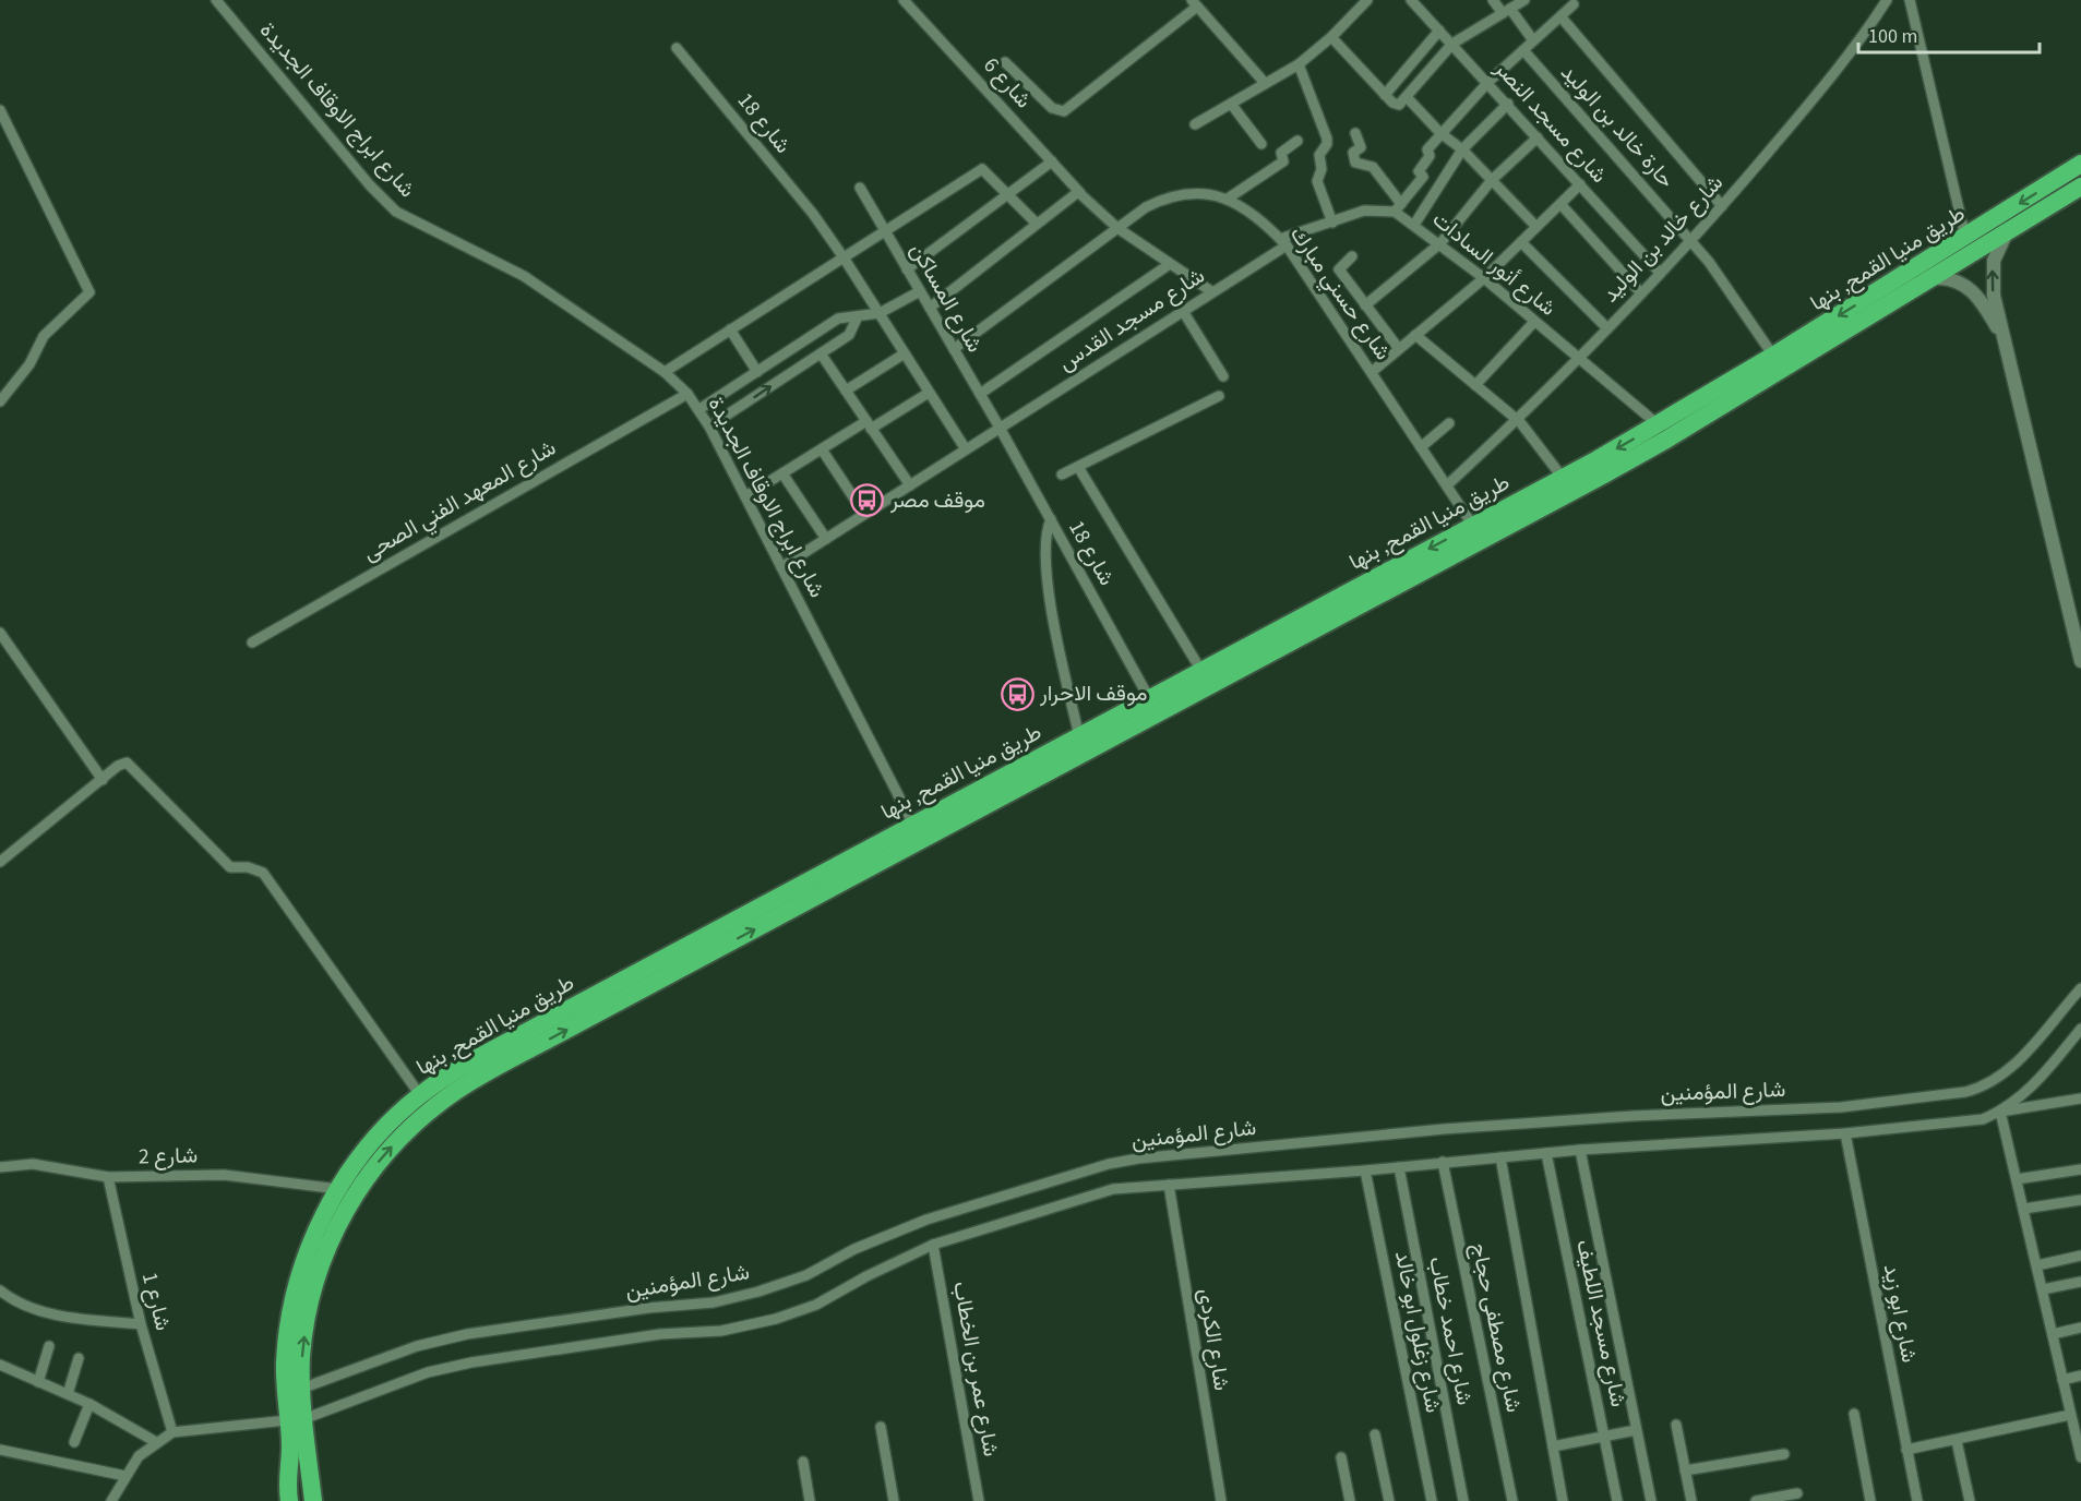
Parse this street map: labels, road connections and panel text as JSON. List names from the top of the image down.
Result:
{
  "streets": {
    "highway": ["طريق منيا القمح, بنها"],
    "street": [
      "شارع 6",
      "شارع ابراج الاوقاف الجديدة",
      "شارع مسجد النصر",
      "شارع 18",
      "حارة خالد بن الوليد",
      "شارع خالد بن الوليد",
      "شارع أنور السادات",
      "شارع حسني مبارك",
      "شارع المساكن",
      "شارع مسجد القدس",
      "شارع المعهد الفني الصحى",
      "شارع المؤمنين",
      "شارع 2",
      "شارع 1",
      "شارع ابو زيد",
      "شارع مسجد اللطيف",
      "شارع مصطفى حجاج",
      "شارع احمد خطاب",
      "شارع زغلول ابو خالد",
      "شارع الكردى",
      "شارع عمر بن الخطاب"
    ]
  },
  "crossings": [
    ["شارع 6", "شارع حسني مبارك"],
    ["شارع 6", "شارع مسجد القدس"],
    ["شارع ابراج الاوقاف الجديدة", "طريق منيا القمح, بنها"],
    ["شارع ابراج الاوقاف الجديدة", "شارع مسجد القدس"],
    ["شارع ابراج الاوقاف الجديدة", "شارع المعهد الفني الصحى"],
    ["شارع مسجد النصر", "شارع خالد بن الوليد"],
    ["شارع 18", "طريق منيا القمح, بنها"],
    ["شارع 18", "شارع المساكن"],
    ["شارع 18", "شارع مسجد القدس"],
    ["حارة خالد بن الوليد", "شارع خالد بن الوليد"],
    ["حارة خالد بن الوليد", "طريق منيا القمح, بنها"],
    ["شارع خالد بن الوليد", "شارع أنور السادات"],
    ["شارع خالد بن الوليد", "شارع حسني مبارك"],
    ["طريق منيا القمح, بنها", "شارع أنور السادات"],
    ["طريق منيا القمح, بنها", "شارع حسني مبارك"],
    ["طريق منيا القمح, بنها", "شارع المؤمنين"],
    ["طريق منيا القمح, بنها", "شارع 2"],
    ["شارع حسني مبارك", "شارع المساكن"],
    ["شارع حسني مبارك", "شارع مسجد القدس"],
    ["شارع المساكن", "شارع مسجد القدس"],
    ["شارع المؤمنين", "شارع 1"],
    ["شارع المؤمنين", "شارع ابو زيد"],
    ["شارع المؤمنين", "شارع مسجد اللطيف"],
    ["شارع المؤمنين", "شارع مصطفى حجاج"],
    ["شارع المؤمنين", "شارع احمد خطاب"],
    ["شارع المؤمنين", "شارع زغلول ابو خالد"],
    ["شارع المؤمنين", "شارع الكردى"],
    ["شارع المؤمنين", "شارع عمر بن الخطاب"],
    ["شارع 2", "شارع 1"]
  ],
  "places": {
    "bus stop": ["موقف مصر", "موقف الاحرار"]
  },
  "scale_bar": "100 m"
}
